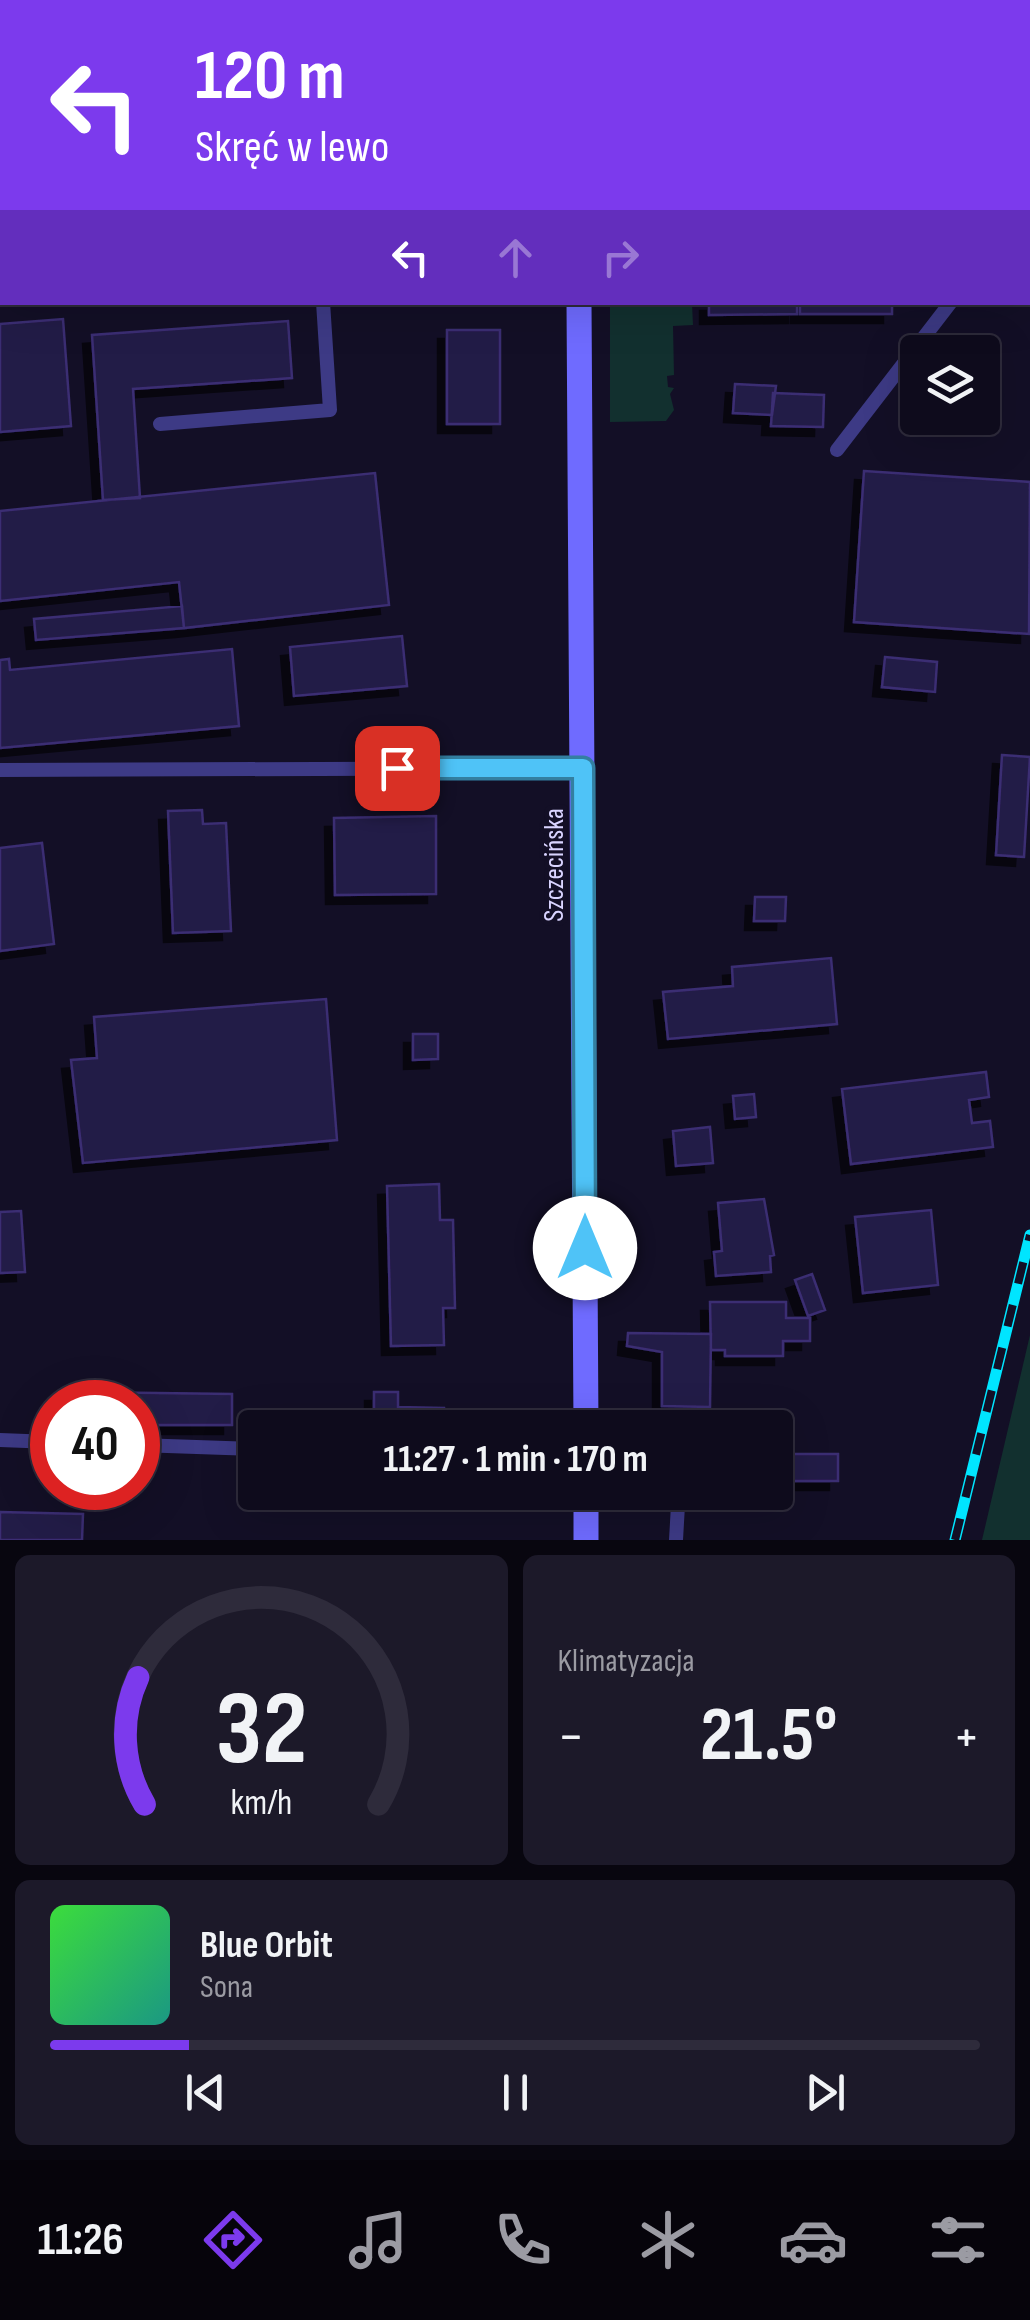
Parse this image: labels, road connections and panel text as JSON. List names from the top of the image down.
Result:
{
  "streets": {
    "street": ["Szczecińska"]
  },
  "page": {
    "turn": ["120 m", "Skręć w lewo"],
    "limit": "40",
    "trip": "11:27 · 1 min · 170 m",
    "tile": "Klimatyzacja",
    "heat": ["−", "21.5°", "+"],
    "song": ["Blue Orbit", "Sona"],
    "tabs": "11:26",
    "gauge": ["32", "km/h"]
  }
}
